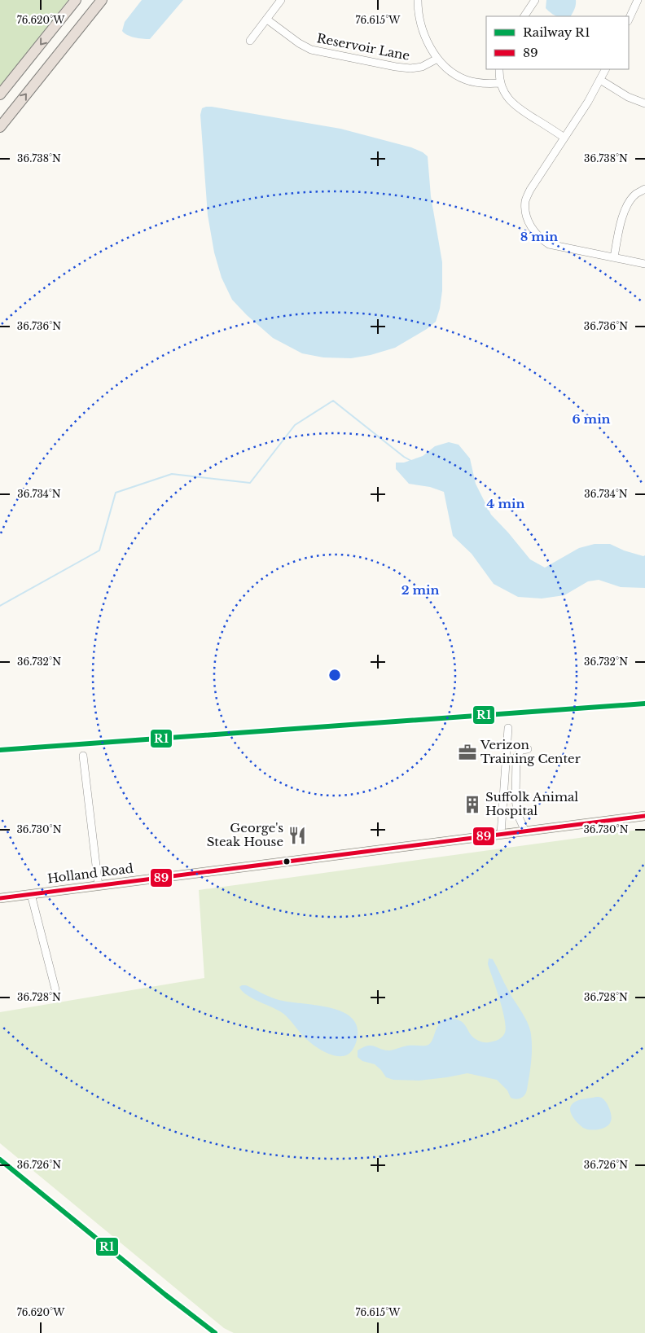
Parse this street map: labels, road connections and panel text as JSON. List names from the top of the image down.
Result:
{
  "streets": {
    "main road": ["Holland Road"],
    "street": ["Reservoir Lane"]
  },
  "places": {
    "office": ["Verizon Training Center"],
    "building": ["Suffolk Animal Hospital"],
    "restaurant": ["George's Steak House"]
  },
  "lines": ["rail line R1", "transit line 89"],
  "legend": ["Railway R1", "89"],
  "coordinates": [
    "76.620°W",
    "76.615°W",
    "36.738°N",
    "36.736°N",
    "36.734°N",
    "36.732°N",
    "36.730°N",
    "36.728°N",
    "36.726°N"
  ],
  "rings": [
    "8 min",
    "6 min",
    "4 min",
    "2 min"
  ]
}
